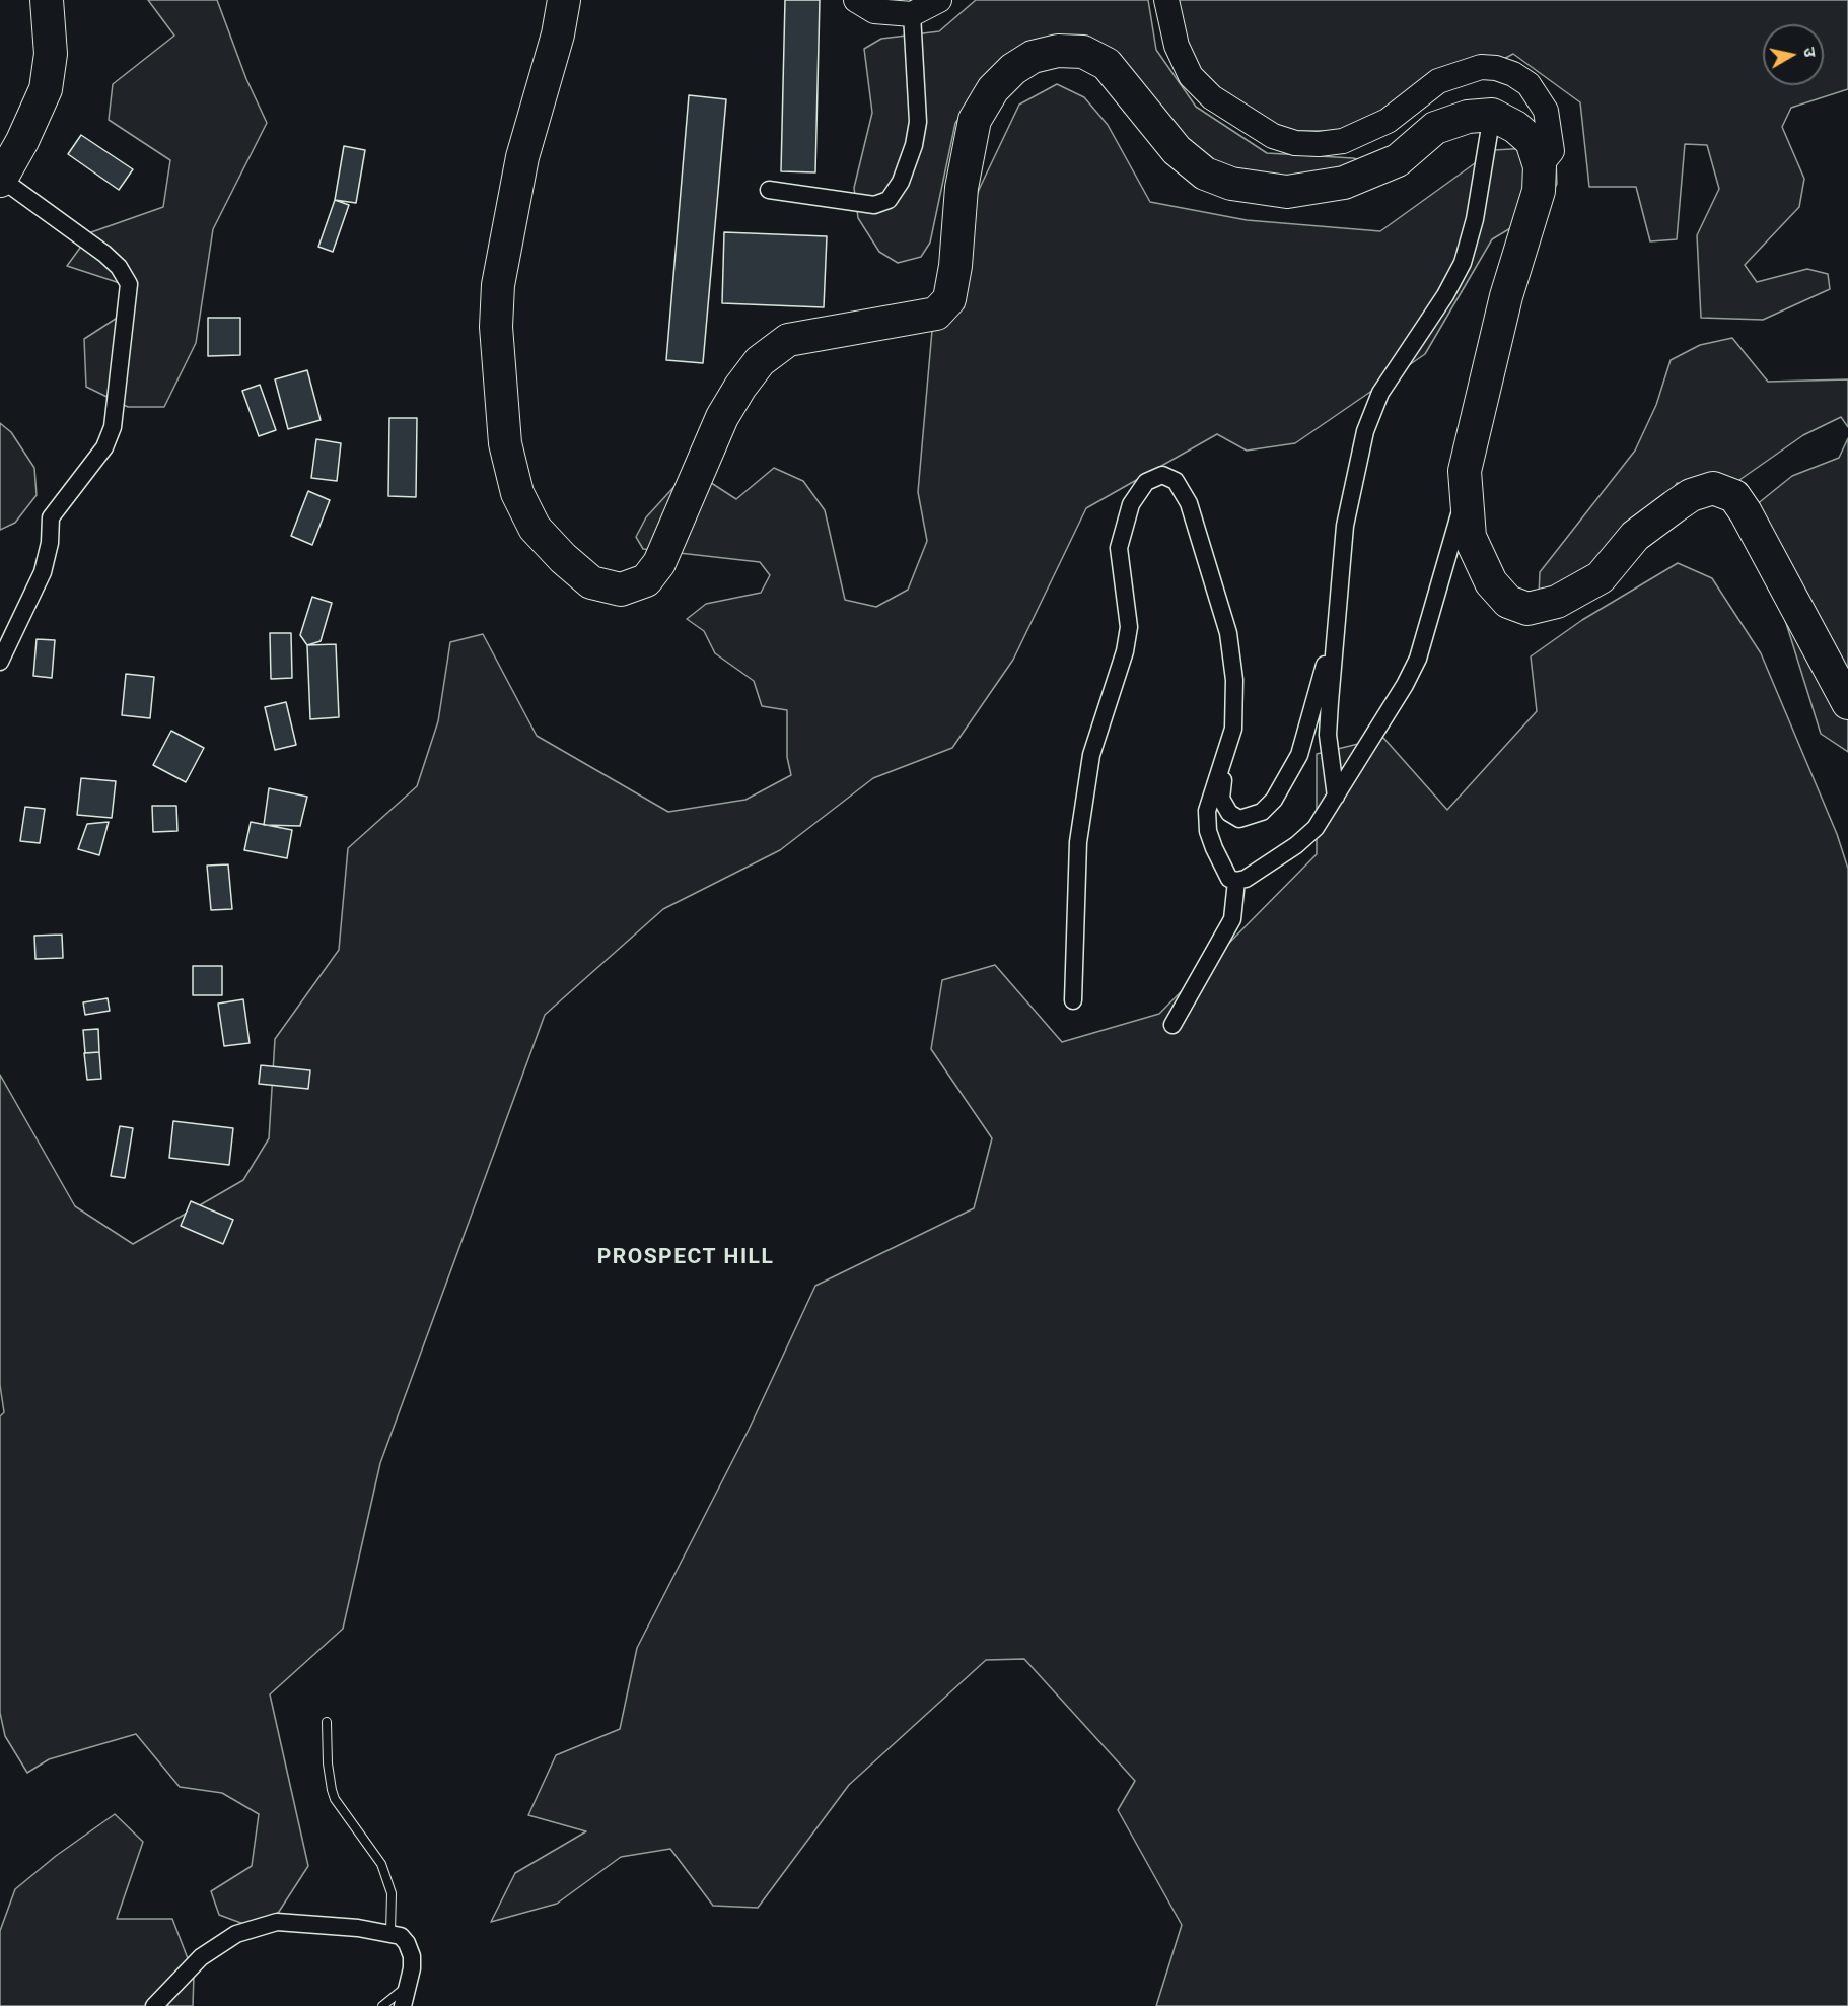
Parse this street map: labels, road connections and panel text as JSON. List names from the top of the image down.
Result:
{
  "districts": ["PROSPECT HILL"],
  "north": "right"
}
